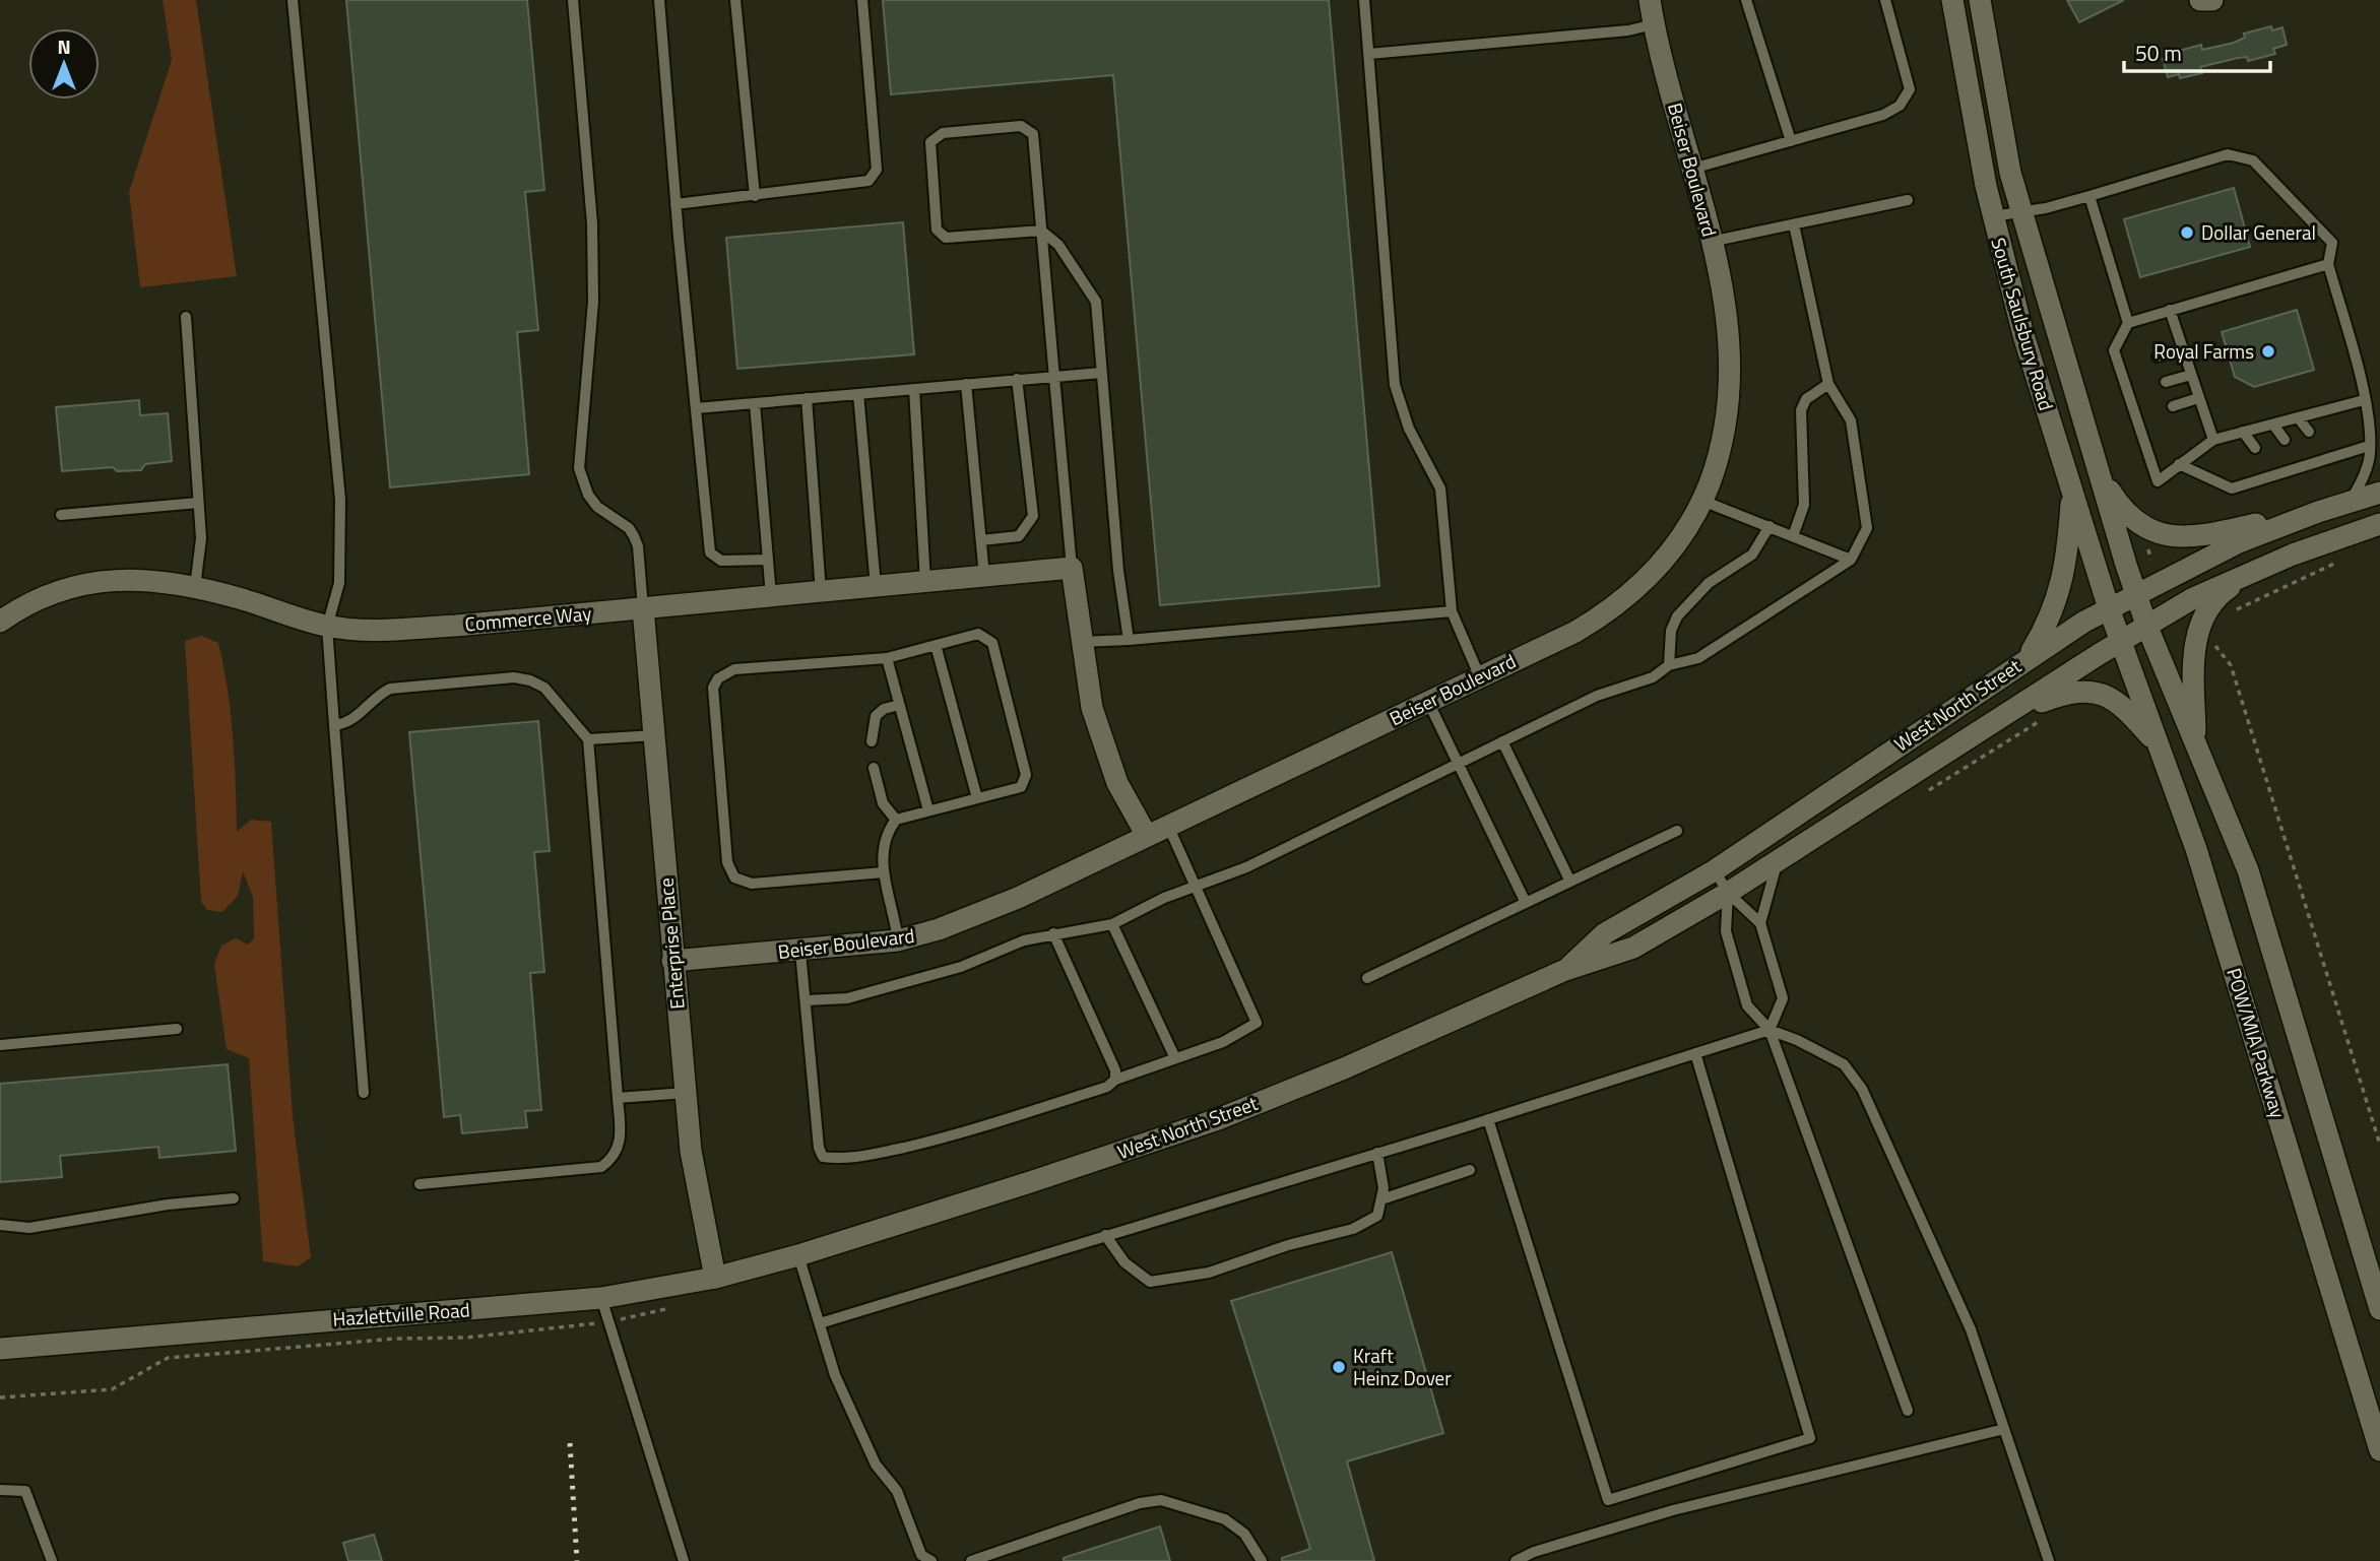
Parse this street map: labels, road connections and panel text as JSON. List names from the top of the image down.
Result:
{
  "streets": {
    "main road": [
      "Beiser Boulevard",
      "South Saulsbury Road",
      "Commerce Way",
      "West North Street",
      "Enterprise Place",
      "POW/MIA Parkway",
      "Hazlettville Road"
    ]
  },
  "crossings": [
    ["Beiser Boulevard", "Enterprise Place"],
    ["South Saulsbury Road", "West North Street"],
    ["South Saulsbury Road", "POW/MIA Parkway"],
    ["Commerce Way", "Enterprise Place"],
    ["West North Street", "POW/MIA Parkway"],
    ["West North Street", "Hazlettville Road"],
    ["Enterprise Place", "Hazlettville Road"]
  ],
  "places": ["Dollar General", "Royal Farms", "Kraft Heinz Dover"],
  "scale_bar": "50 m",
  "north": "top"
}
